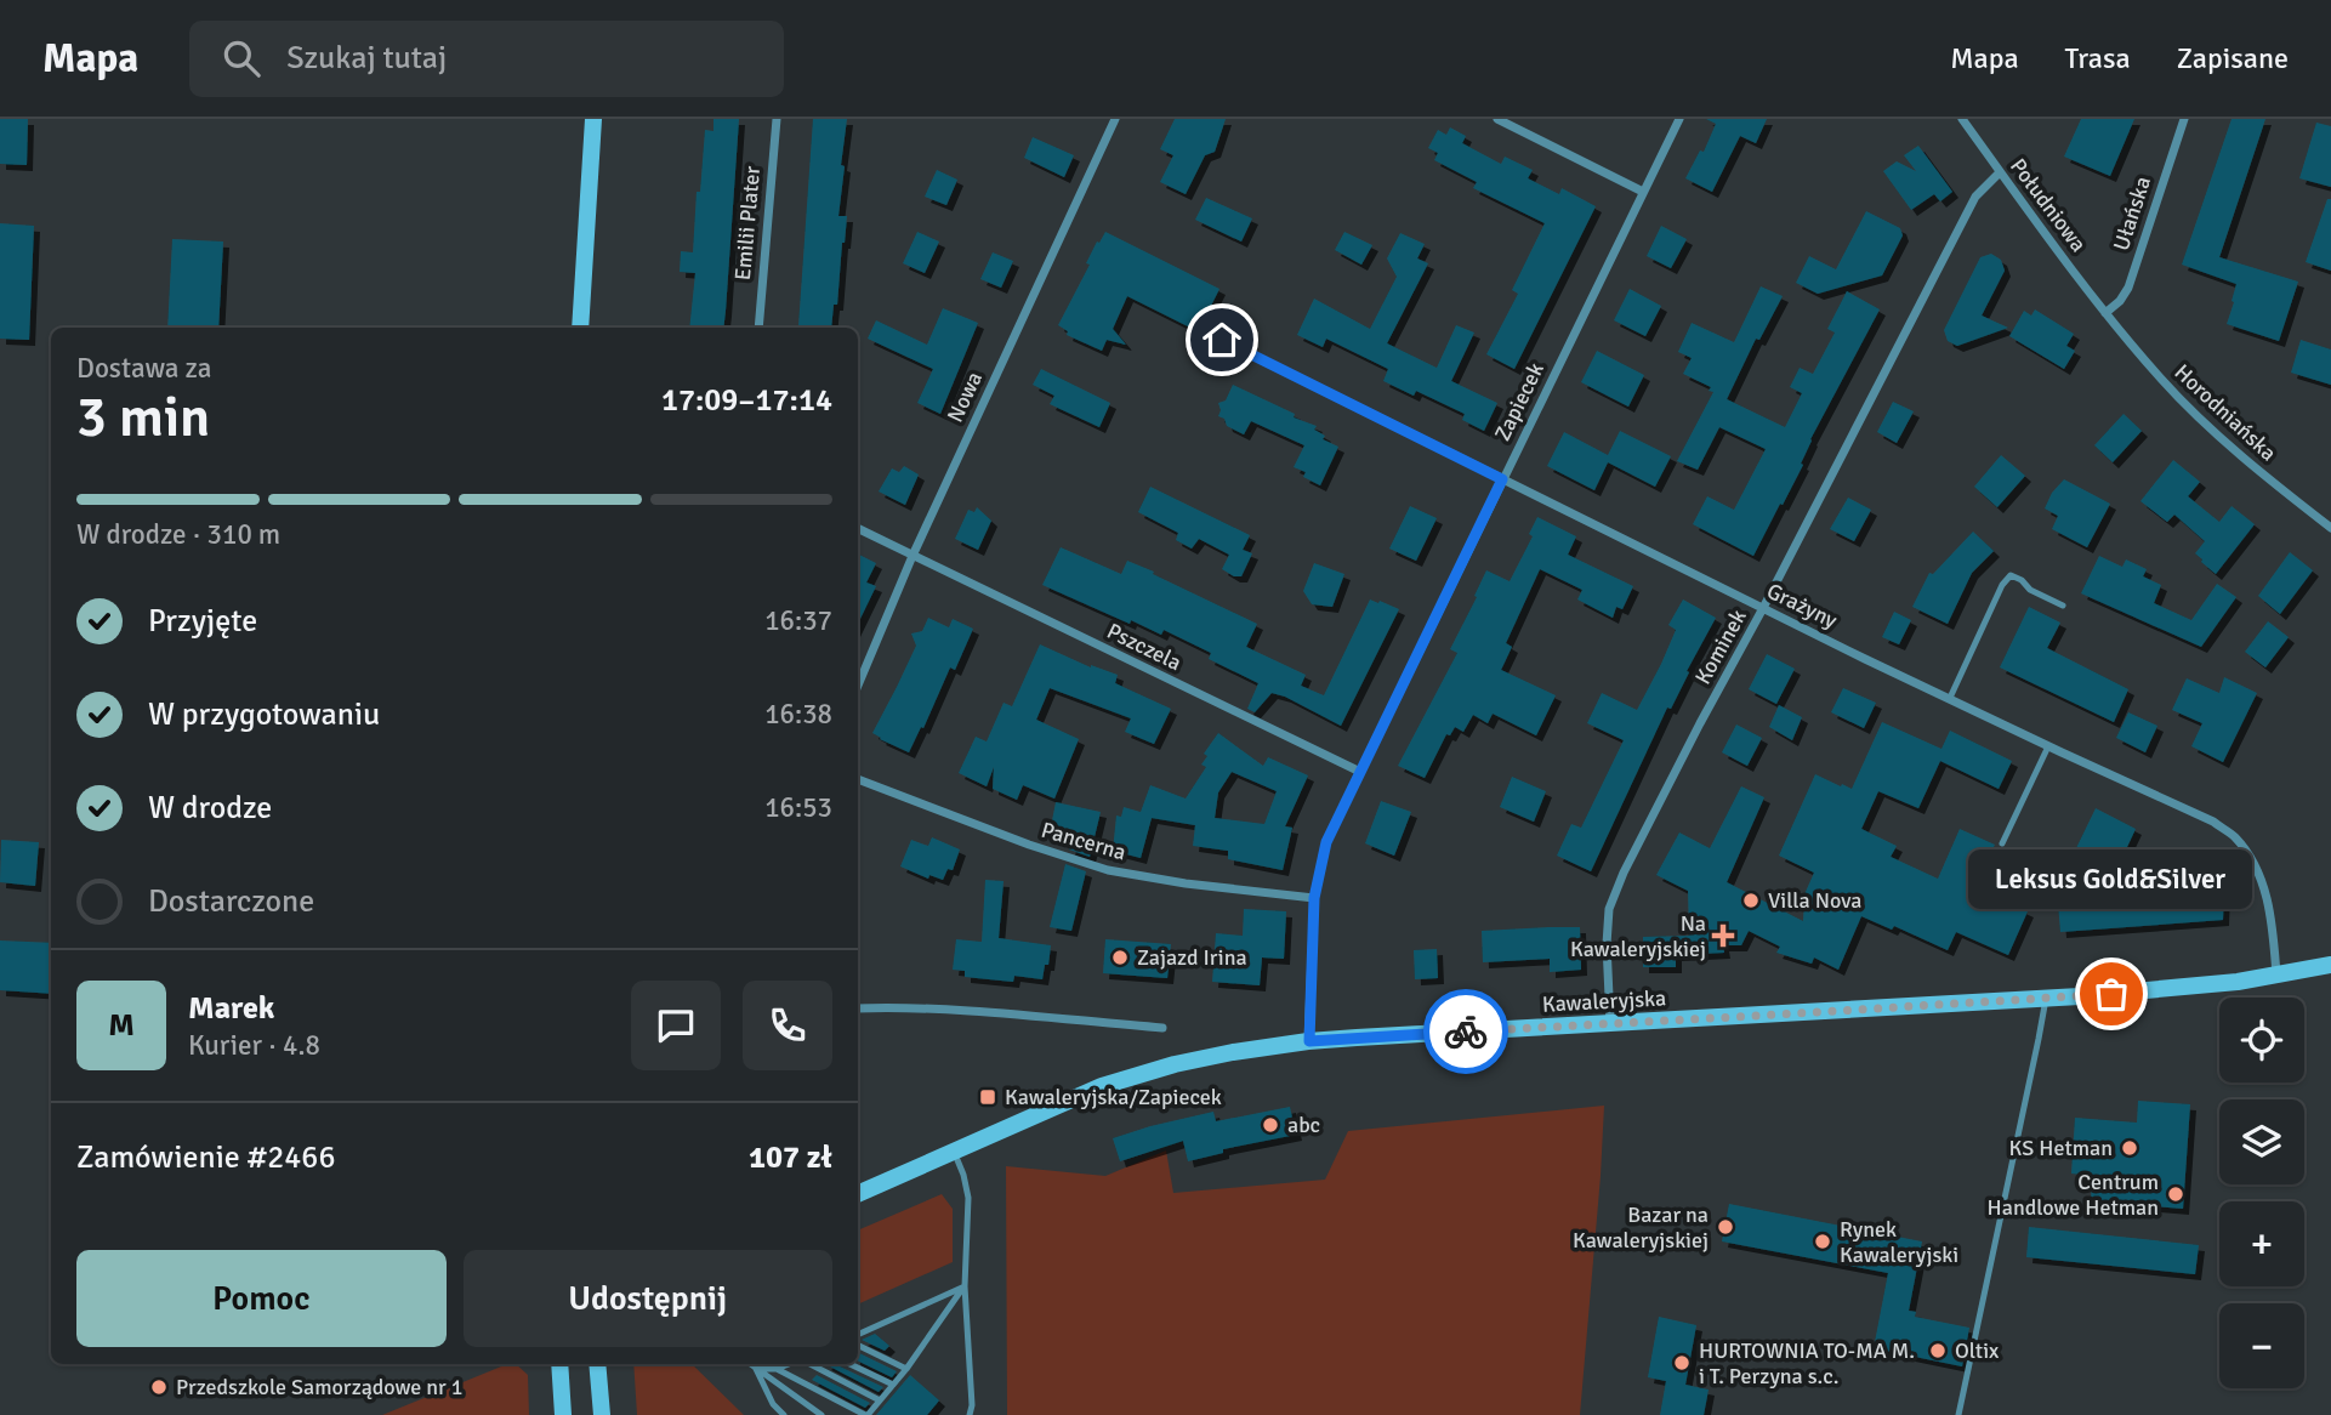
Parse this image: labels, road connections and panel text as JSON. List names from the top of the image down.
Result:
{
  "streets": {
    "street": [
      "Południowa",
      "Ułańska",
      "Emilii Plater",
      "Nowa",
      "Zapiecek",
      "Horodniańska",
      "Grażyny",
      "Pszczela",
      "Kominek",
      "Pancerna",
      "Kawaleryjska"
    ]
  },
  "crossings": [
    ["Południowa", "Ułańska"],
    ["Południowa", "Horodniańska"],
    ["Południowa", "Kominek"],
    ["Ułańska", "Horodniańska"],
    ["Nowa", "Pszczela"],
    ["Zapiecek", "Grażyny"],
    ["Zapiecek", "Pszczela"],
    ["Zapiecek", "Pancerna"],
    ["Zapiecek", "Kawaleryjska"],
    ["Grażyny", "Kominek"],
    ["Grażyny", "Kawaleryjska"],
    ["Kominek", "Kawaleryjska"]
  ],
  "places": {
    "other": [
      "Villa Nova",
      "Zajazd Irina",
      "Leksus Gold&Silver",
      "abc",
      "KS Hetman",
      "Centrum Handlowe Hetman",
      "Bazar na Kawaleryjskiej",
      "Rynek Kawaleryjski",
      "Oltix",
      "HURTOWNIA TO-MA M. i T. Perzyna s.c.",
      "Przedszkole Samorządowe nr 1"
    ],
    "health": ["Na Kawaleryjskiej"],
    "transit": ["Kawaleryjska/Zapiecek"]
  },
  "page": {
    "header": "Mapa",
    "search": "Szukaj tutaj",
    "nav": ["Mapa", "Trasa", "Zapisane"],
    "heading": ["3 min", "Dostawa za", "17:09–17:14"],
    "panel": [
      "Marek",
      "Kurier · 4.8",
      "Zamówienie #2466",
      "107 zł"
    ],
    "bar": "W drodze · 310 m",
    "list": [
      ["Przyjęte", "16:37"],
      ["W przygotowaniu", "16:38"],
      ["W drodze", "16:53"],
      "Dostarczone"
    ],
    "bubble": "Leksus Gold&Silver",
    "round": "M",
    "map_buttons": ["+", "−"],
    "buttons": ["Pomoc", "Udostępnij"]
  }
}
